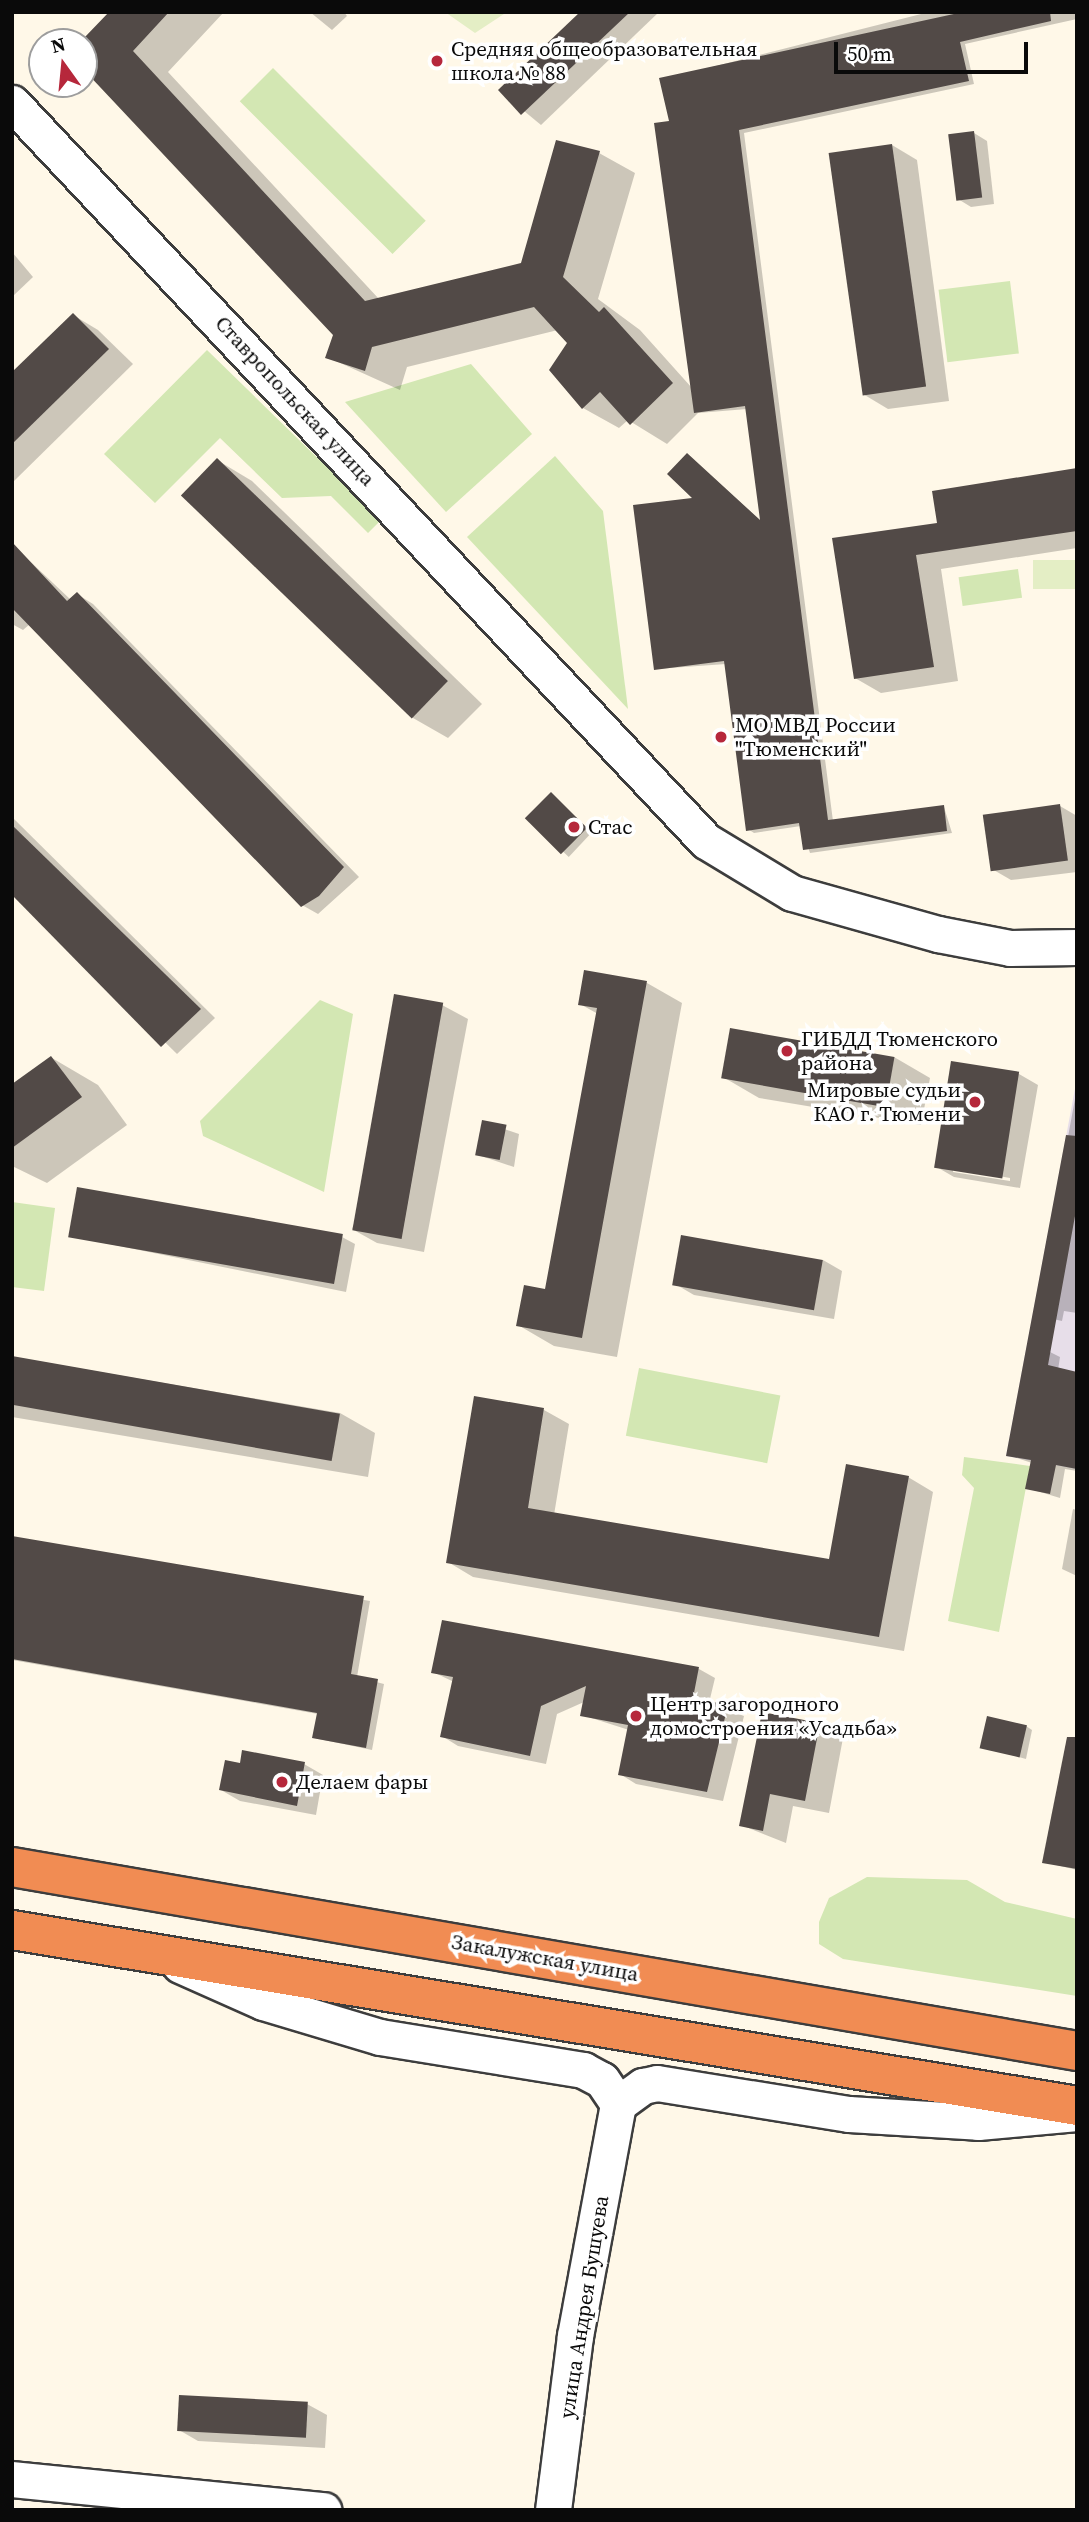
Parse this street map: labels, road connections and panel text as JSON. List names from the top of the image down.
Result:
{
  "streets": {
    "highway": ["Закалужская улица"],
    "street": ["Ставропольская улица", "улица Андрея Бушуева"]
  },
  "places": [
    "Средняя общеобразовательная школа № 88",
    "МО МВД России \"Тюменский\"",
    "Стас",
    "ГИБДД Тюменского района",
    "Мировые судьи КАО г. Тюмени",
    "Центр загородного домостроения «Усадьба»",
    "Делаем фары"
  ],
  "scale_bar": "50 m",
  "north": "top"
}
